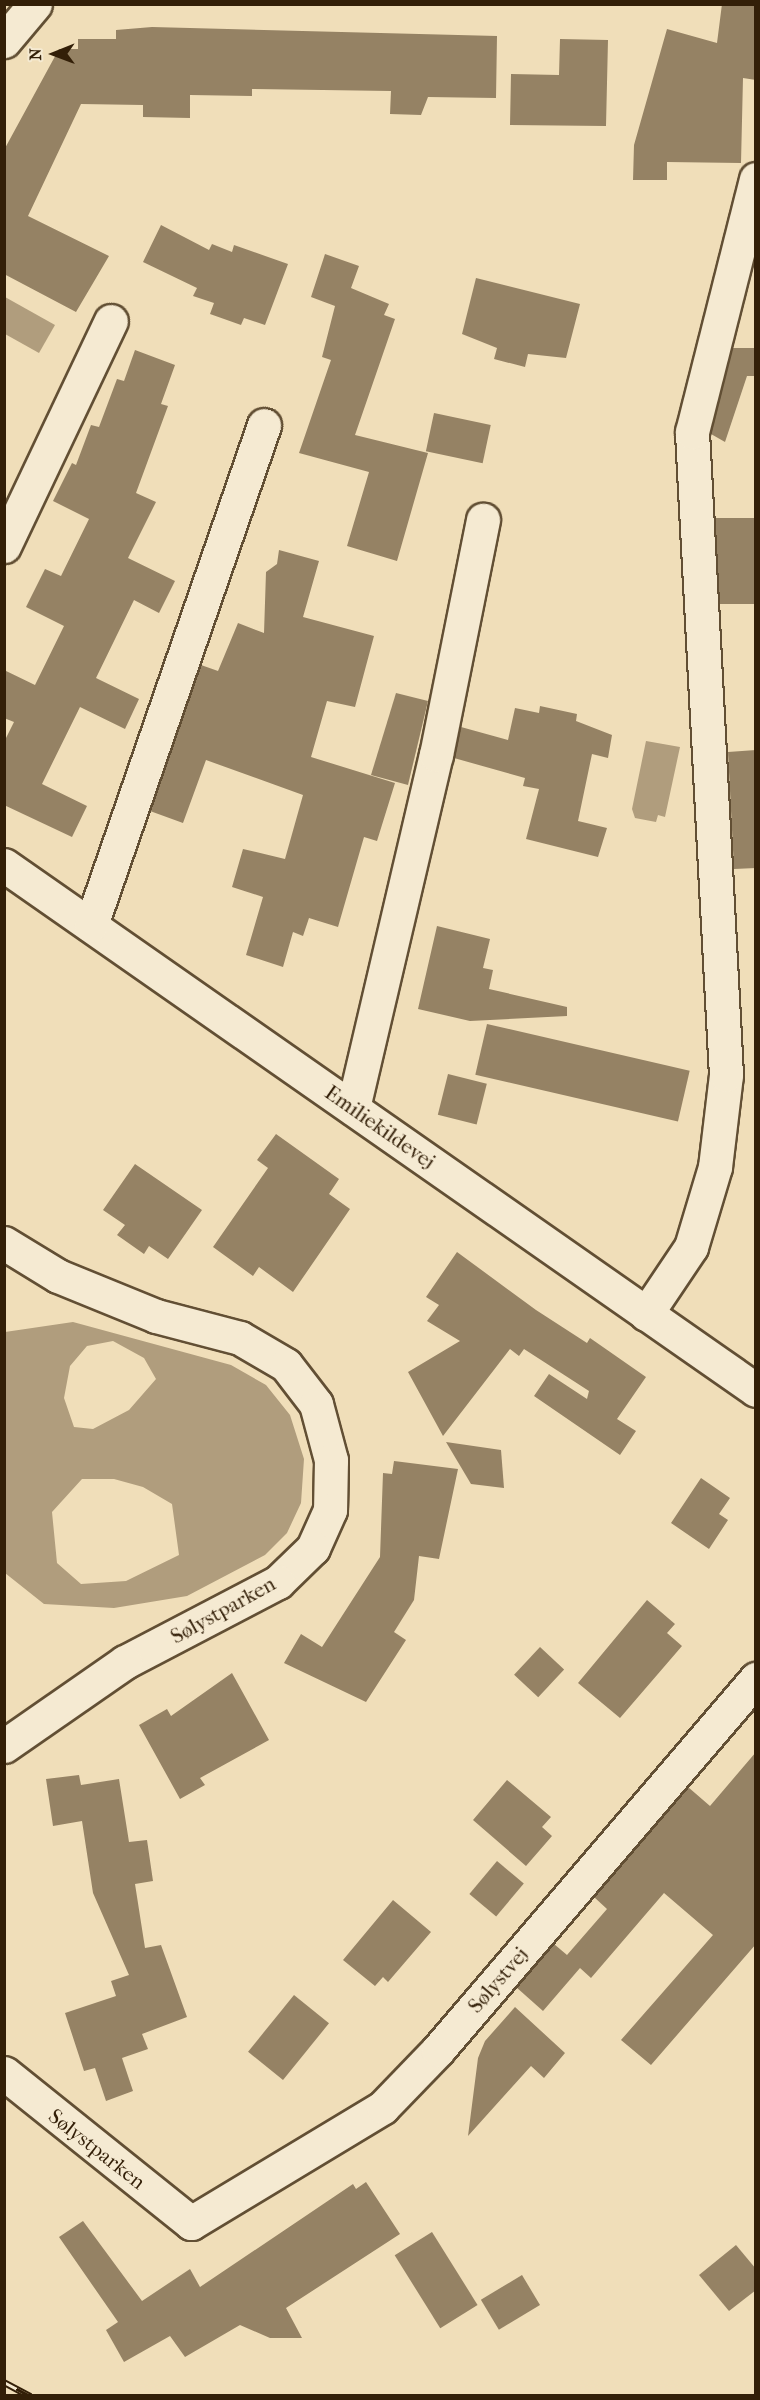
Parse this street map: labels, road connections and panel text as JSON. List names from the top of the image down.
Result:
{
  "streets": {
    "street": ["Emiliekildevej", "Sølystparken", "Sølystvej"]
  },
  "crossings": [
    ["Sølystparken", "Sølystvej"]
  ],
  "north": "left"
}
